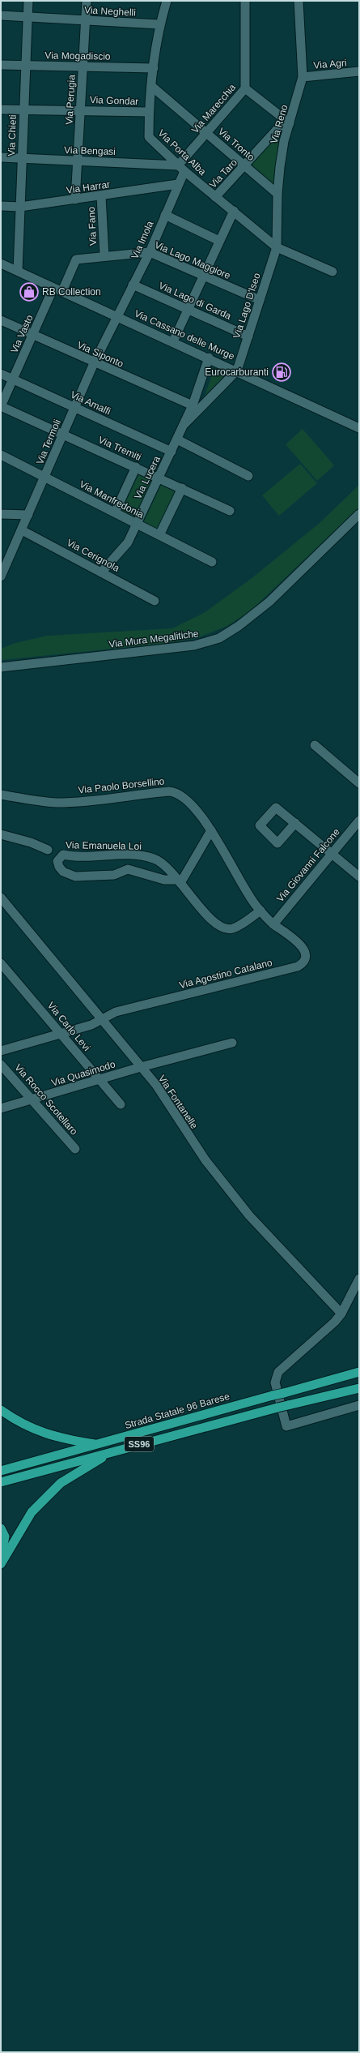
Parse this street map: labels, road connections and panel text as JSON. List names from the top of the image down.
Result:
{
  "streets": {
    "highway": ["Strada Statale 96 Barese", "SS96"],
    "street": [
      "Via Neghelli",
      "Via Mogadiscio",
      "Via Agri",
      "Via Perugia",
      "Via Gondar",
      "Via Marecchia",
      "Via Reno",
      "Via Chieti",
      "Via Tronto",
      "Via Bengasi",
      "Via Porta Alba",
      "Via Taro",
      "Via Harrar",
      "Via Fano",
      "Via Imola",
      "Via Lago Maggiore",
      "Via Lago di Garda",
      "Via Lago D'Iseo",
      "Via Vasto",
      "Via Cassano delle Murge",
      "Via Siponto",
      "Via Amalfi",
      "Via Termoli",
      "Via Tremiti",
      "Via Lucera",
      "Via Manfredonia",
      "Via Cerignola",
      "Via Mura Megalitiche",
      "Via Paolo Borsellino",
      "Via Emanuela Loi",
      "Via Giovanni Falcone",
      "Via Agostino Catalano",
      "Via Carlo Levi",
      "Via Quasimodo",
      "Via Rocco Scotellaro",
      "Via Fontanelle"
    ]
  },
  "crossings": [
    ["Via Neghelli", "Via Perugia"],
    ["Via Neghelli", "Via Chieti"],
    ["Via Neghelli", "Via Porta Alba"],
    ["Via Mogadiscio", "Via Perugia"],
    ["Via Mogadiscio", "Via Chieti"],
    ["Via Mogadiscio", "Via Porta Alba"],
    ["Via Agri", "Via Reno"],
    ["Via Perugia", "Via Gondar"],
    ["Via Perugia", "Via Bengasi"],
    ["Via Perugia", "Via Harrar"],
    ["Via Gondar", "Via Chieti"],
    ["Via Gondar", "Via Porta Alba"],
    ["Via Marecchia", "Via Tronto"],
    ["Via Marecchia", "Via Bengasi"],
    ["Via Marecchia", "Via Porta Alba"],
    ["Via Marecchia", "Via Imola"],
    ["Via Reno", "Via Tronto"],
    ["Via Reno", "Via Porta Alba"],
    ["Via Reno", "Via Taro"],
    ["Via Reno", "Via Lago D'Iseo"],
    ["Via Chieti", "Via Bengasi"],
    ["Via Chieti", "Via Harrar"],
    ["Via Chieti", "Via Cassano delle Murge"],
    ["Via Tronto", "Via Porta Alba"],
    ["Via Tronto", "Via Taro"],
    ["Via Bengasi", "Via Porta Alba"],
    ["Via Bengasi", "Via Imola"],
    ["Via Porta Alba", "Via Taro"],
    ["Via Porta Alba", "Via Imola"],
    ["Via Porta Alba", "Via Lago D'Iseo"],
    ["Via Harrar", "Via Fano"],
    ["Via Harrar", "Via Imola"],
    ["Via Fano", "Via Lago Maggiore"],
    ["Via Imola", "Via Lago Maggiore"],
    ["Via Imola", "Via Lago di Garda"],
    ["Via Imola", "Via Cassano delle Murge"],
    ["Via Imola", "Via Termoli"],
    ["Via Lago Maggiore", "Via Lago D'Iseo"],
    ["Via Lago Maggiore", "Via Cassano delle Murge"],
    ["Via Lago di Garda", "Via Lago D'Iseo"],
    ["Via Lago D'Iseo", "Via Cassano delle Murge"],
    ["Via Lago D'Iseo", "Via Lucera"],
    ["Via Vasto", "Via Cassano delle Murge"],
    ["Via Vasto", "Via Siponto"],
    ["Via Vasto", "Via Amalfi"],
    ["Via Vasto", "Via Tremiti"],
    ["Via Cassano delle Murge", "Via Termoli"],
    ["Via Cassano delle Murge", "Via Lucera"],
    ["Via Siponto", "Via Termoli"],
    ["Via Siponto", "Via Lucera"],
    ["Via Amalfi", "Via Termoli"],
    ["Via Amalfi", "Via Lucera"],
    ["Via Termoli", "Via Tremiti"],
    ["Via Termoli", "Via Manfredonia"],
    ["Via Termoli", "Via Cerignola"],
    ["Via Tremiti", "Via Lucera"],
    ["Via Lucera", "Via Manfredonia"],
    ["Via Lucera", "Via Cerignola"],
    ["Via Paolo Borsellino", "Via Emanuela Loi"],
    ["Via Paolo Borsellino", "Via Giovanni Falcone"],
    ["Via Paolo Borsellino", "Via Agostino Catalano"],
    ["Via Giovanni Falcone", "Via Agostino Catalano"],
    ["Via Agostino Catalano", "Via Fontanelle"],
    ["Via Carlo Levi", "Via Quasimodo"],
    ["Via Quasimodo", "Via Rocco Scotellaro"],
    ["Via Quasimodo", "Via Fontanelle"]
  ],
  "places": {
    "shop": ["RB Collection"],
    "fuel station": ["Eurocarburanti"]
  }
}
